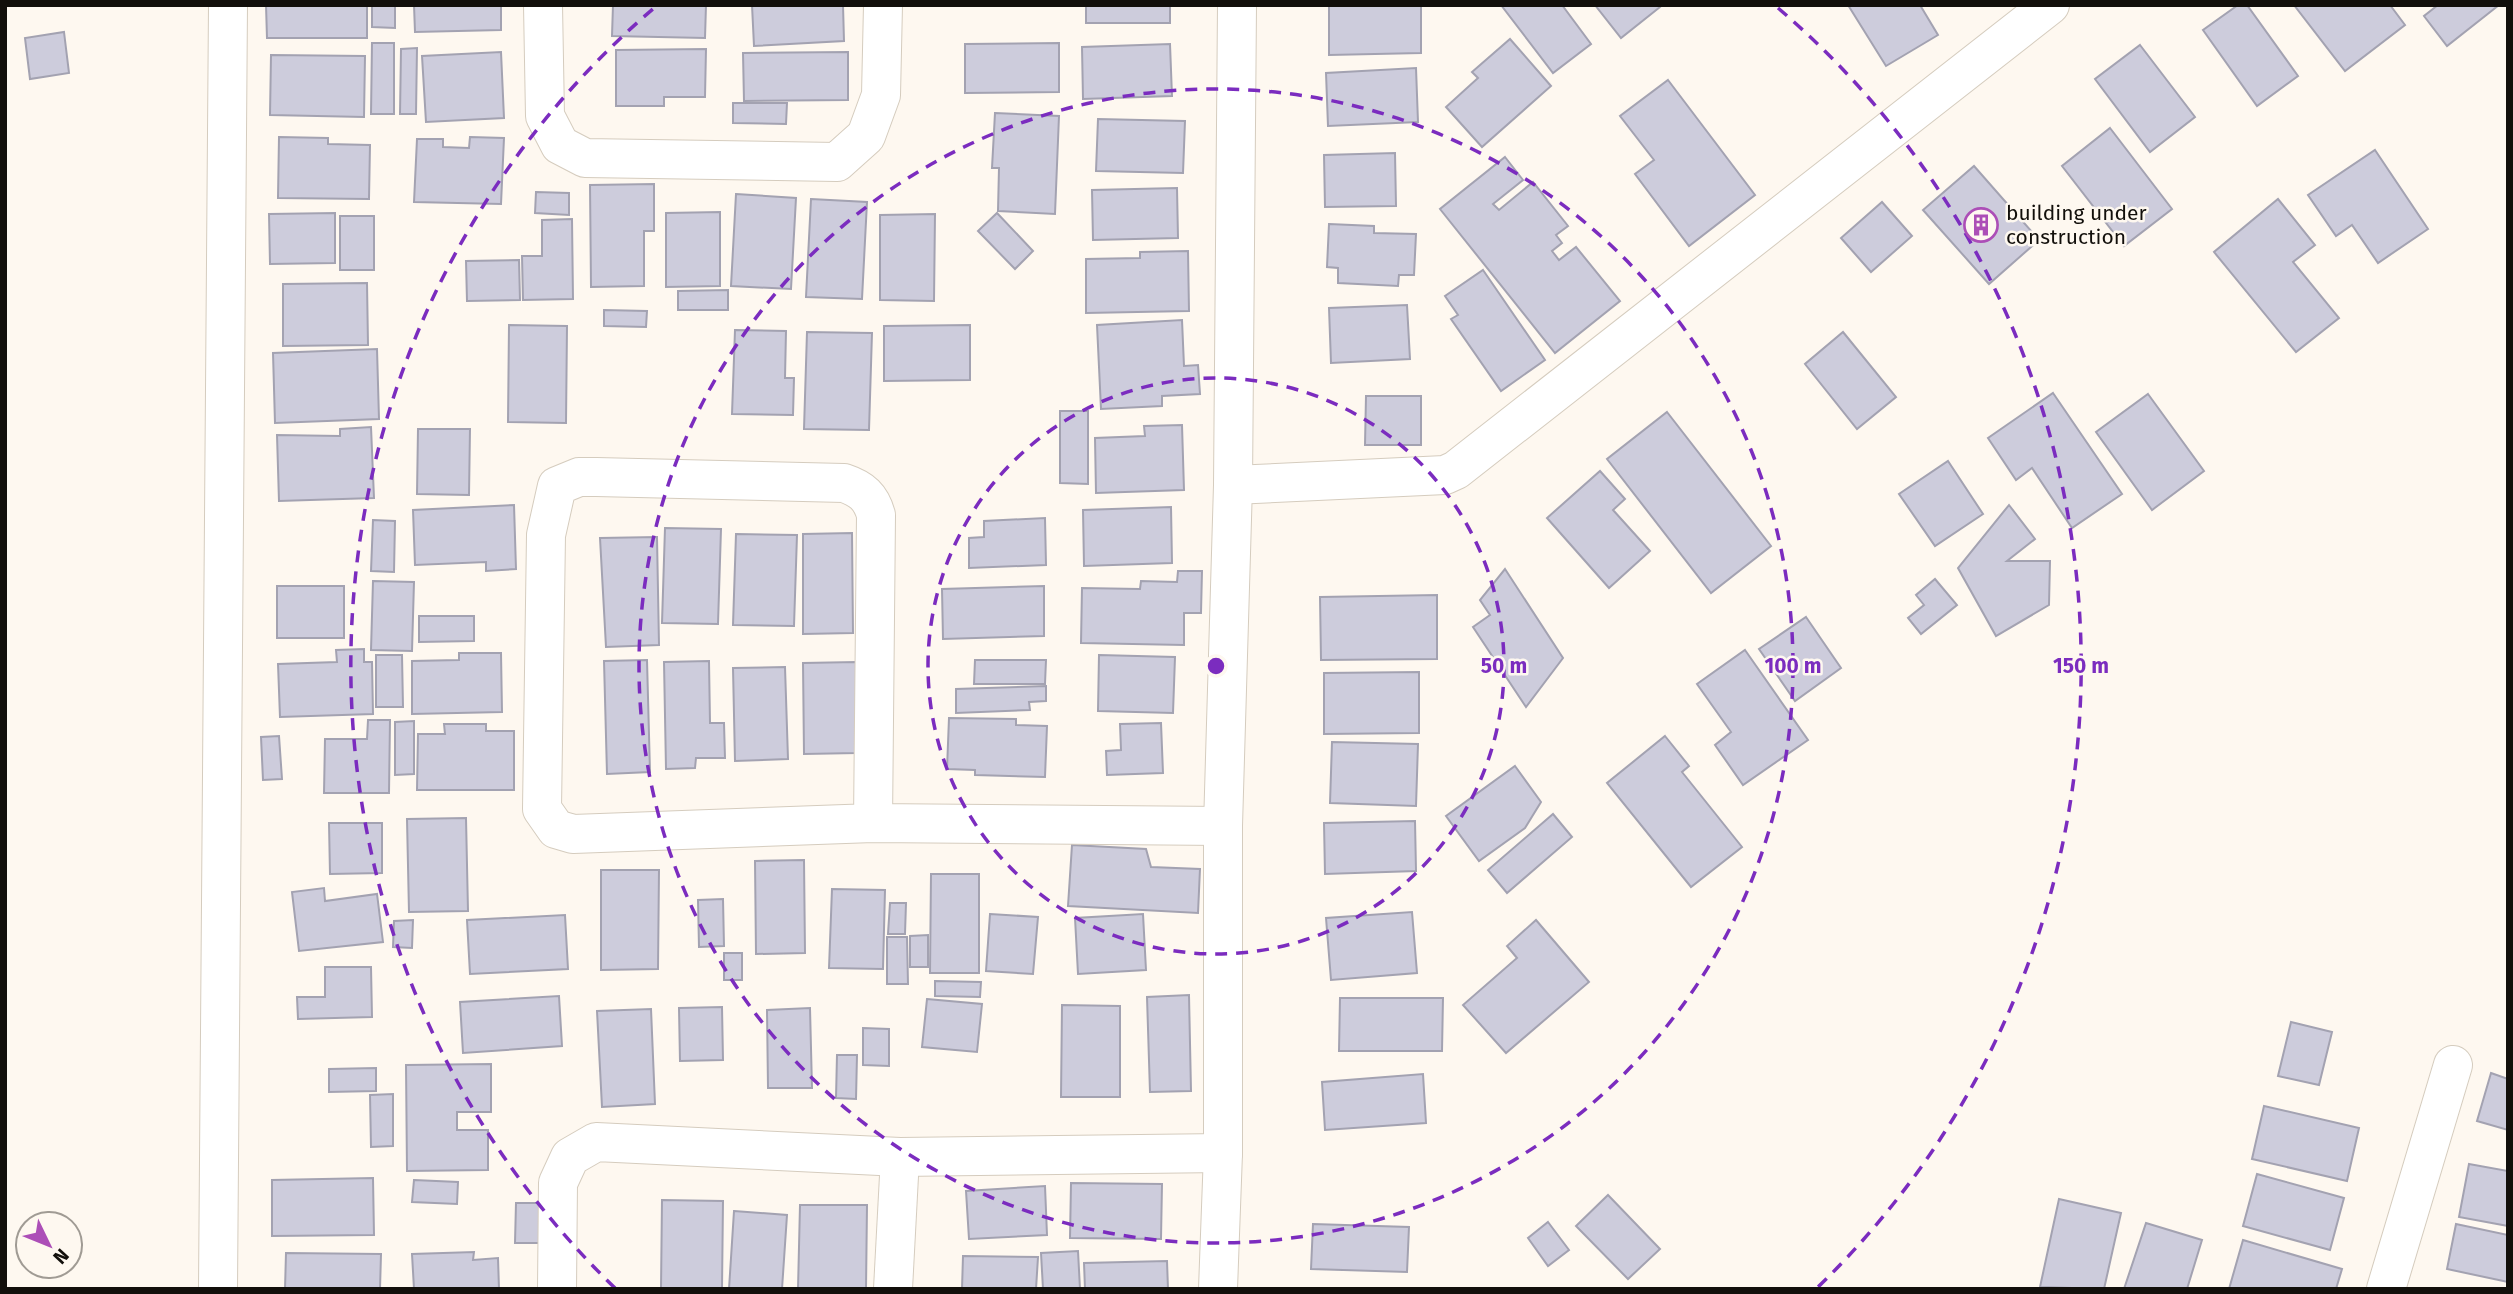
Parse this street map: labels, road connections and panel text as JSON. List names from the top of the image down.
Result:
{
  "places": {
    "building": ["building under construction"]
  },
  "north": "bottom right",
  "rings": ["50 m", "100 m", "150 m"]
}
